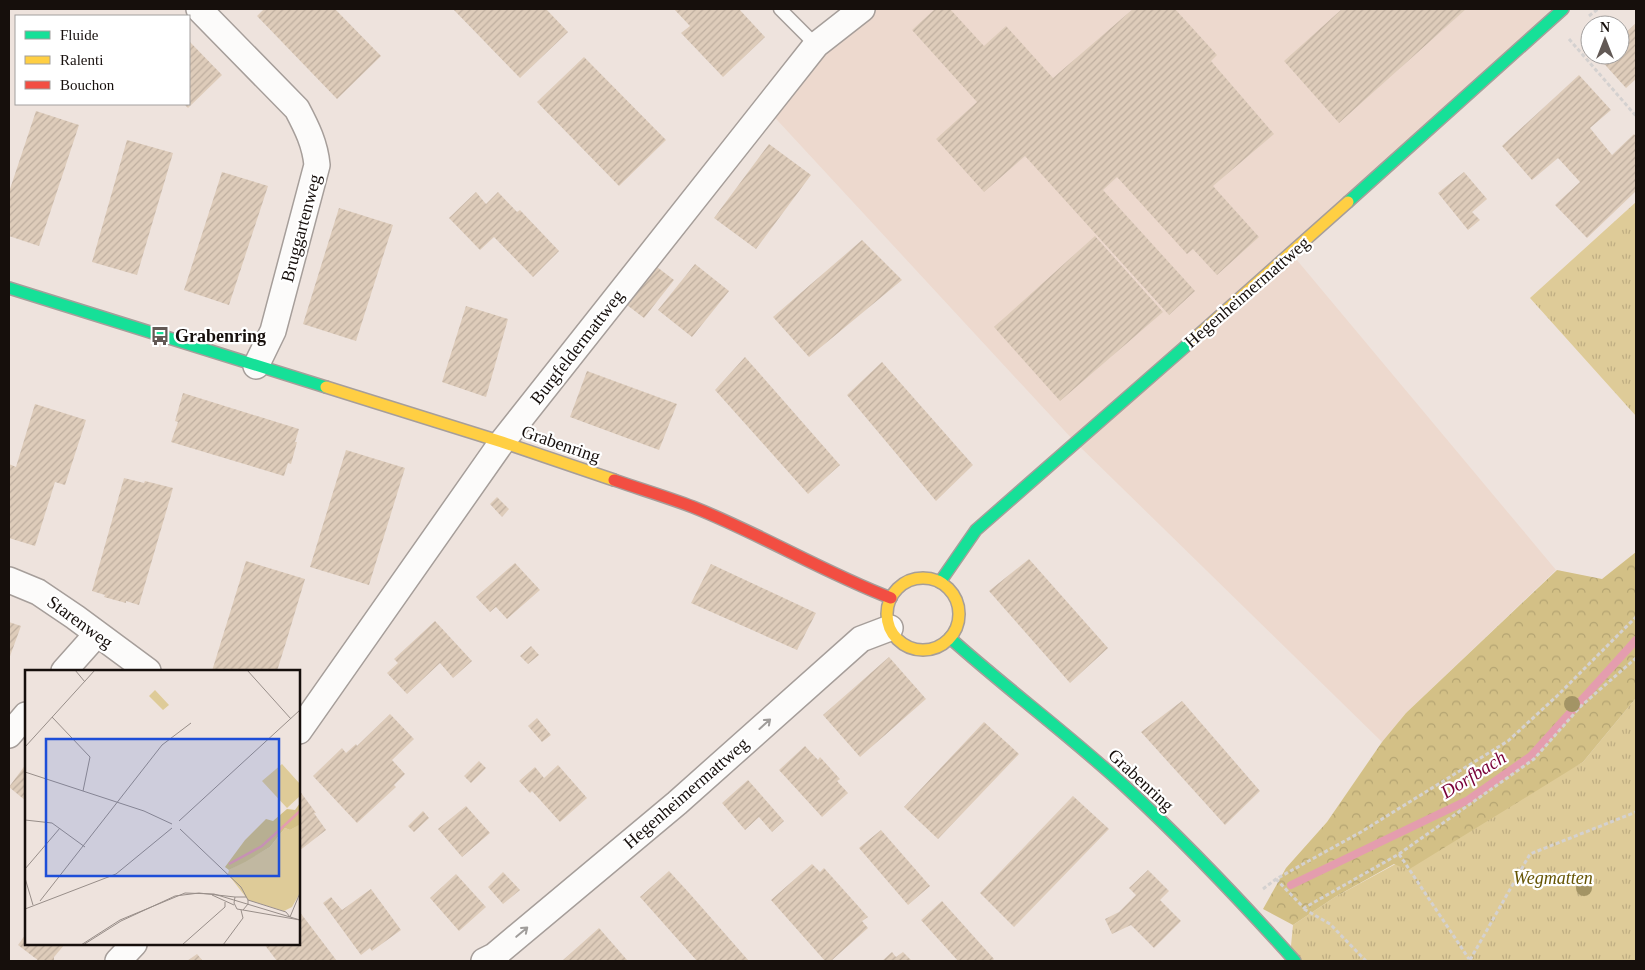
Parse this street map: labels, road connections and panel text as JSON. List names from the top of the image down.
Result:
{
  "streets": {
    "main road": ["Hegenheimermattweg", "Grabenring"],
    "street": ["Bruggartenweg", "Burgfeldermattweg", "Starenweg"]
  },
  "crossings": [
    ["Bruggartenweg", "Grabenring"],
    ["Hegenheimermattweg", "Grabenring"],
    ["Burgfeldermattweg", "Grabenring"]
  ],
  "one_way": ["Hegenheimermattweg"],
  "water": ["Dorfbach"],
  "parks": ["Wegmatten"],
  "places": {
    "bus stop": ["Grabenring"]
  },
  "legend": ["Fluide", "Ralenti", "Bouchon"],
  "north": "top"
}
